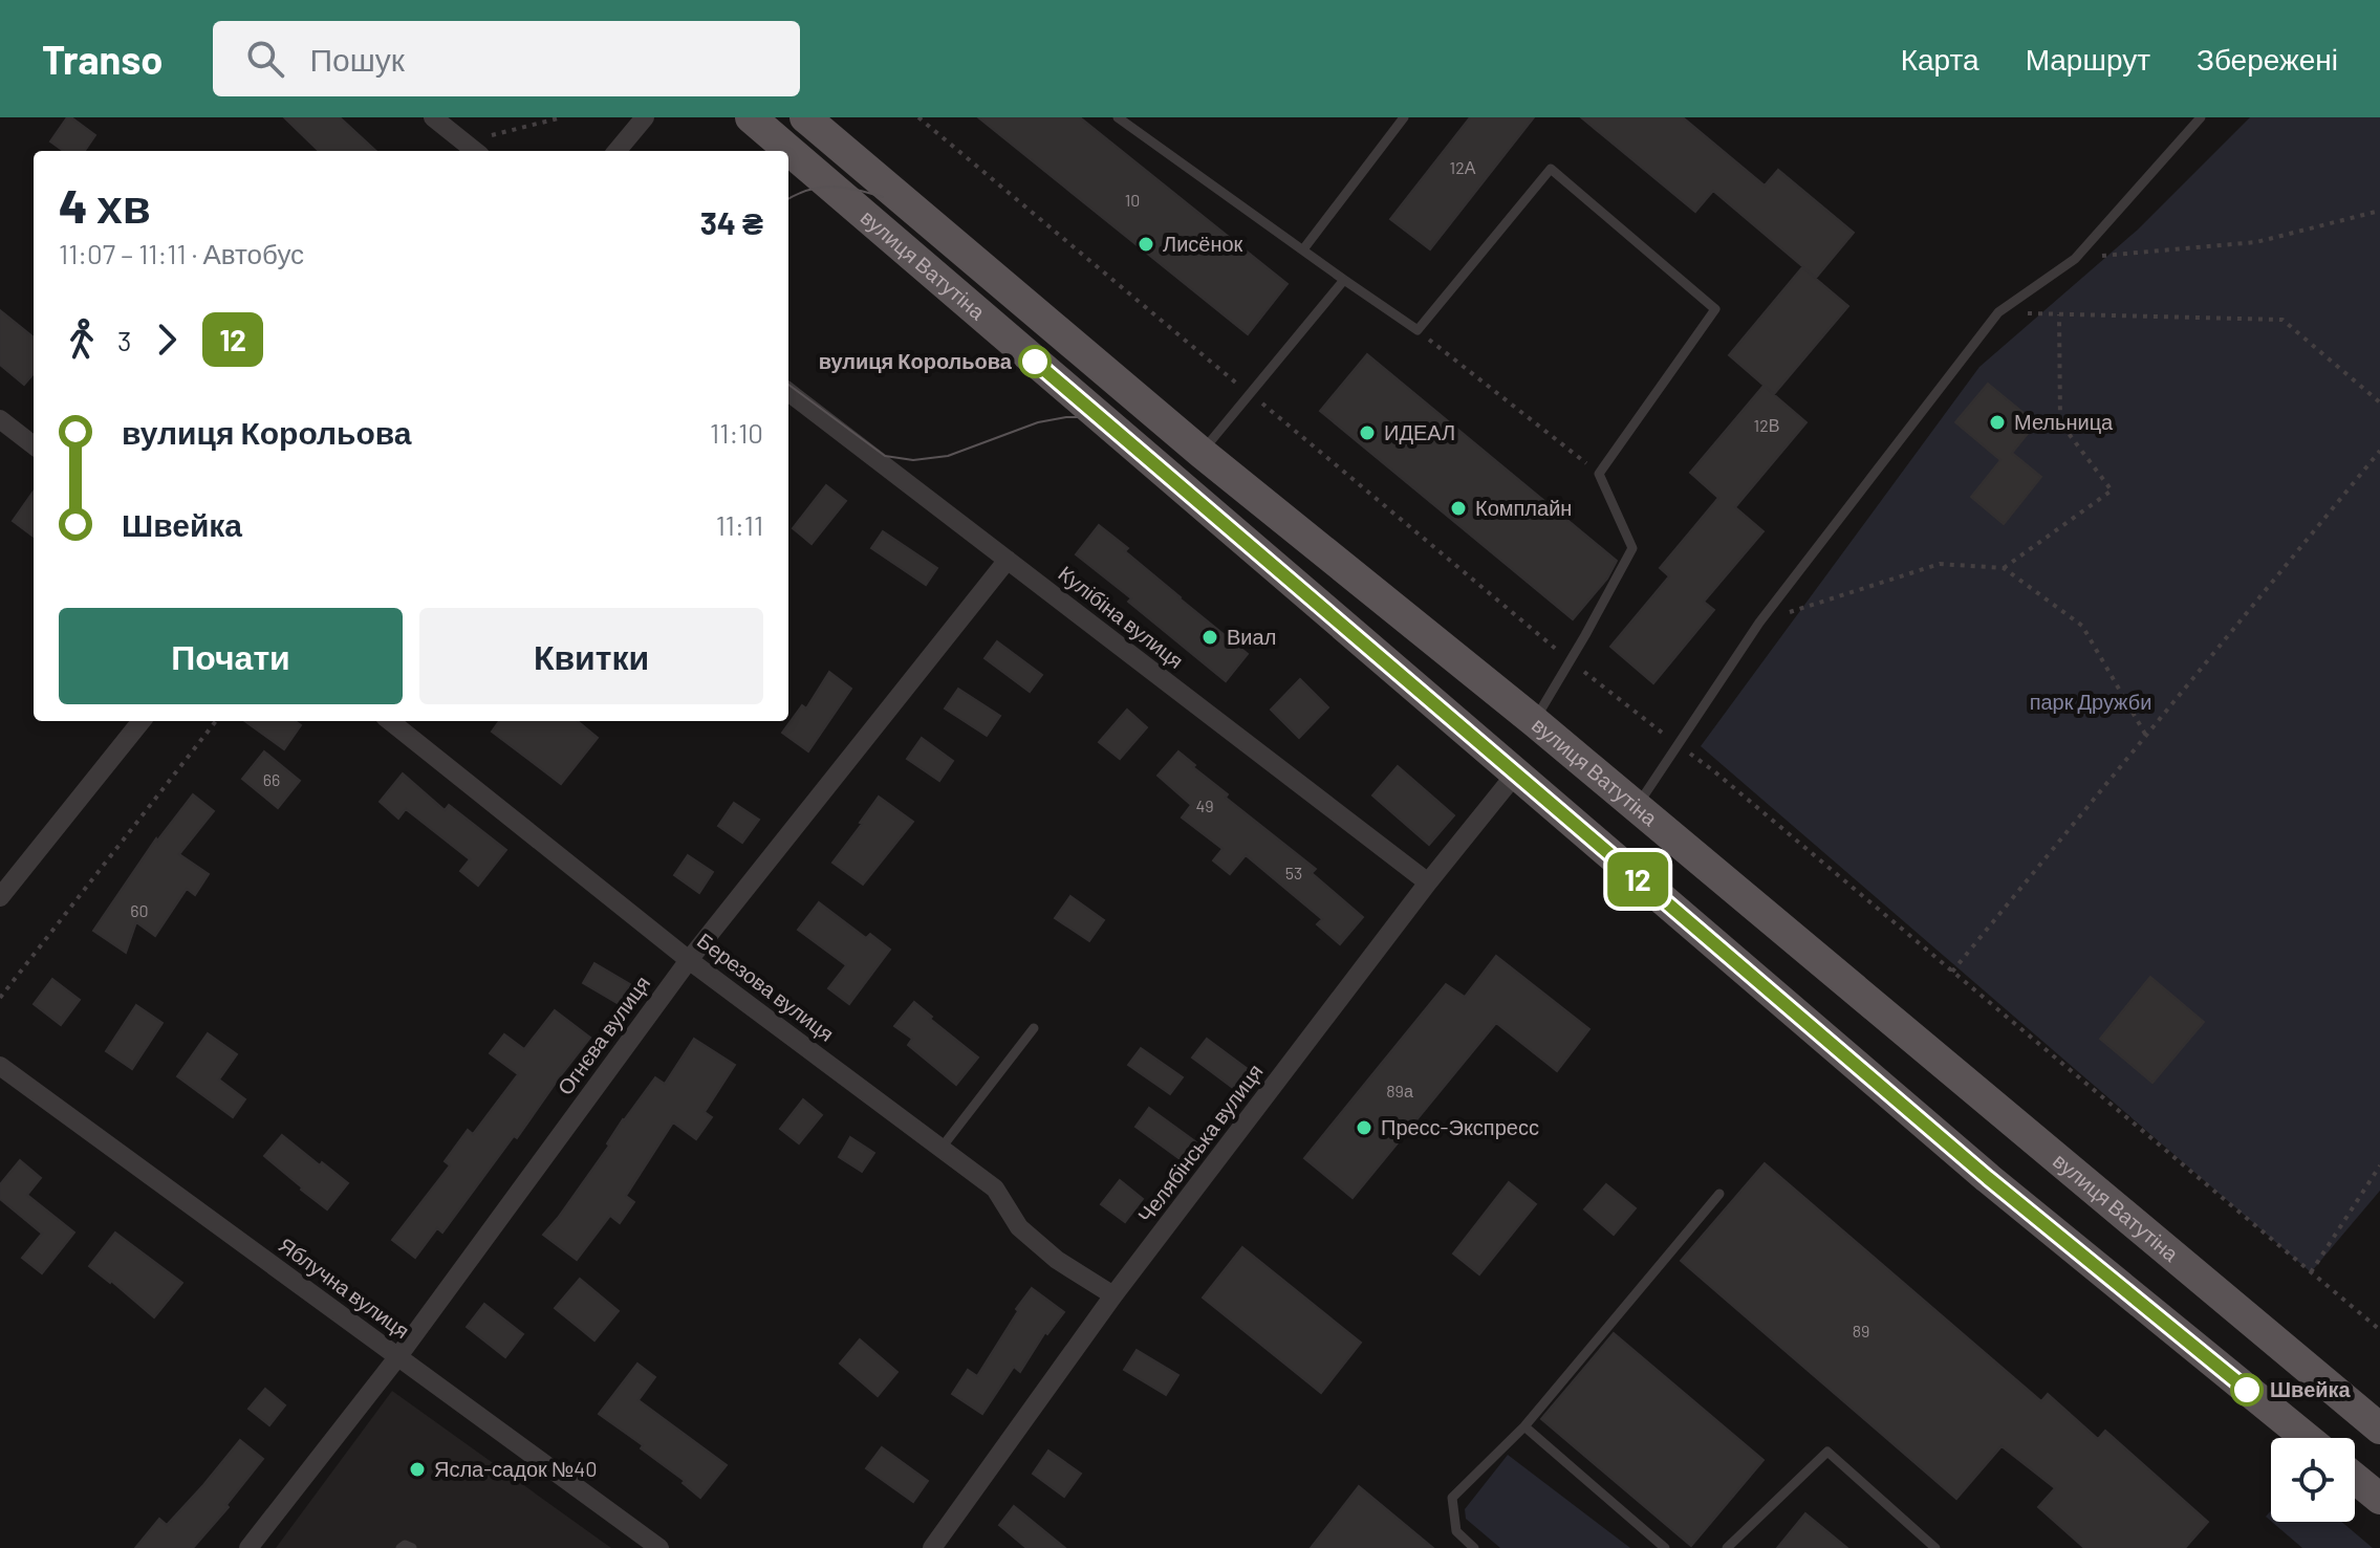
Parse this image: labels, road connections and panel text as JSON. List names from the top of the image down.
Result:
{
  "streets": {
    "main road": ["вулиця Ватутіна"],
    "street": [
      "Кулібіна вулиця",
      "Березова вулиця",
      "Огнєва вулиця",
      "Челябінська вулиця",
      "Яблучна вулиця"
    ]
  },
  "crossings": [
    ["вулиця Ватутіна", "Челябінська вулиця"],
    ["Кулібіна вулиця", "Огнєва вулиця"],
    ["Кулібіна вулиця", "Челябінська вулиця"],
    ["Березова вулиця", "Огнєва вулиця"],
    ["Березова вулиця", "Челябінська вулиця"],
    ["Огнєва вулиця", "Яблучна вулиця"]
  ],
  "parks": ["парк Дружби"],
  "places": [
    "Лисёнок",
    "вулиця Корольова",
    "Мельница",
    "ИДЕАЛ",
    "Комплайн",
    "Виал",
    "Пресс-Экспресс",
    "Швейка",
    "Ясла-садок №40"
  ],
  "lines": ["bus line 12"],
  "house_numbers": [
    "12А",
    "10",
    "12В",
    "66",
    "49",
    "53",
    "60",
    "89а",
    "89"
  ],
  "page": {
    "header": "Transo",
    "search": "Пошук",
    "nav": ["Карта", "Маршрут", "Збережені"],
    "on_map": "12",
    "heading": ["4 хв", "11:07 – 11:11 · Автобус", "34 ₴"],
    "legs": ["3", "12"],
    "list": [
      {
        "name": "вулиця Корольова",
        "value": "11:10"
      },
      {
        "name": "Швейка",
        "value": "11:11"
      }
    ],
    "buttons": ["Почати", "Квитки"]
  }
}
